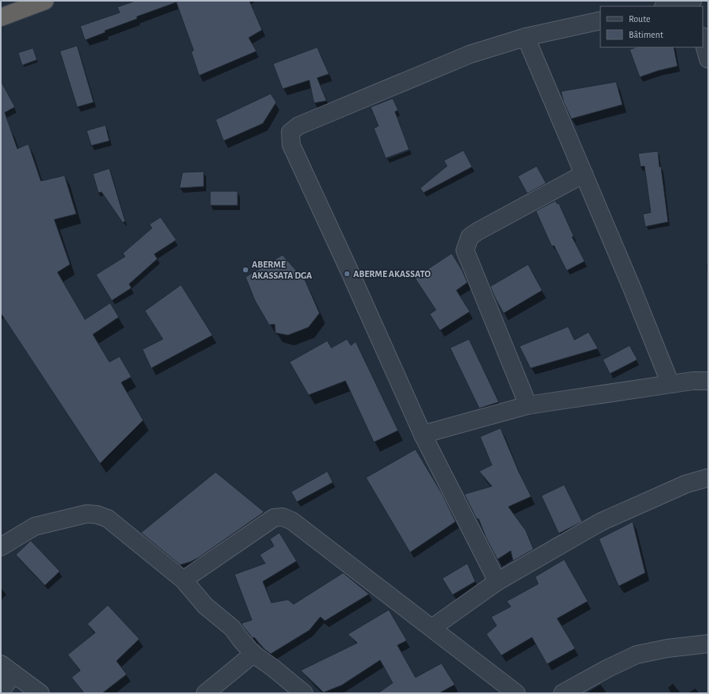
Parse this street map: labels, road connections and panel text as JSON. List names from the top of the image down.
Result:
{
  "places": ["ABERME AKASSATA DGA", "ABERME AKASSATO"],
  "legend": ["Route", "Bâtiment"]
}
